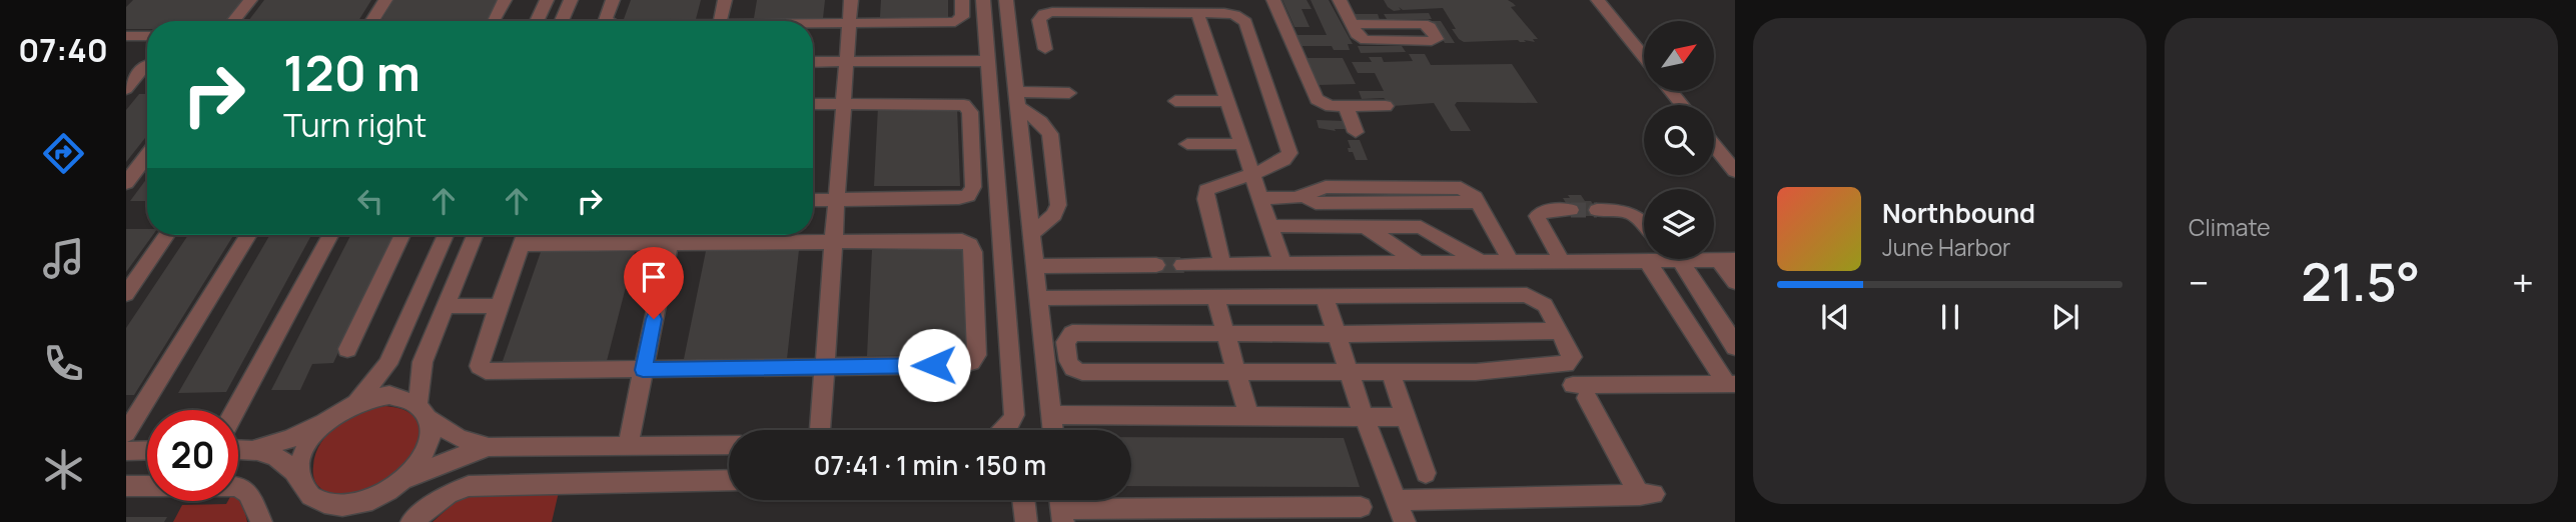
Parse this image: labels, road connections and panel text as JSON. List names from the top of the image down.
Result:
{
  "north": "top right",
  "page": {
    "tabs": "07:40",
    "tile": "Climate",
    "turn": ["120 m", "Turn right"],
    "song": ["Northbound", "June Harbor"],
    "heat": ["−", "21.5°", "+"],
    "limit": "20",
    "trip": "07:41 · 1 min · 150 m"
  }
}
